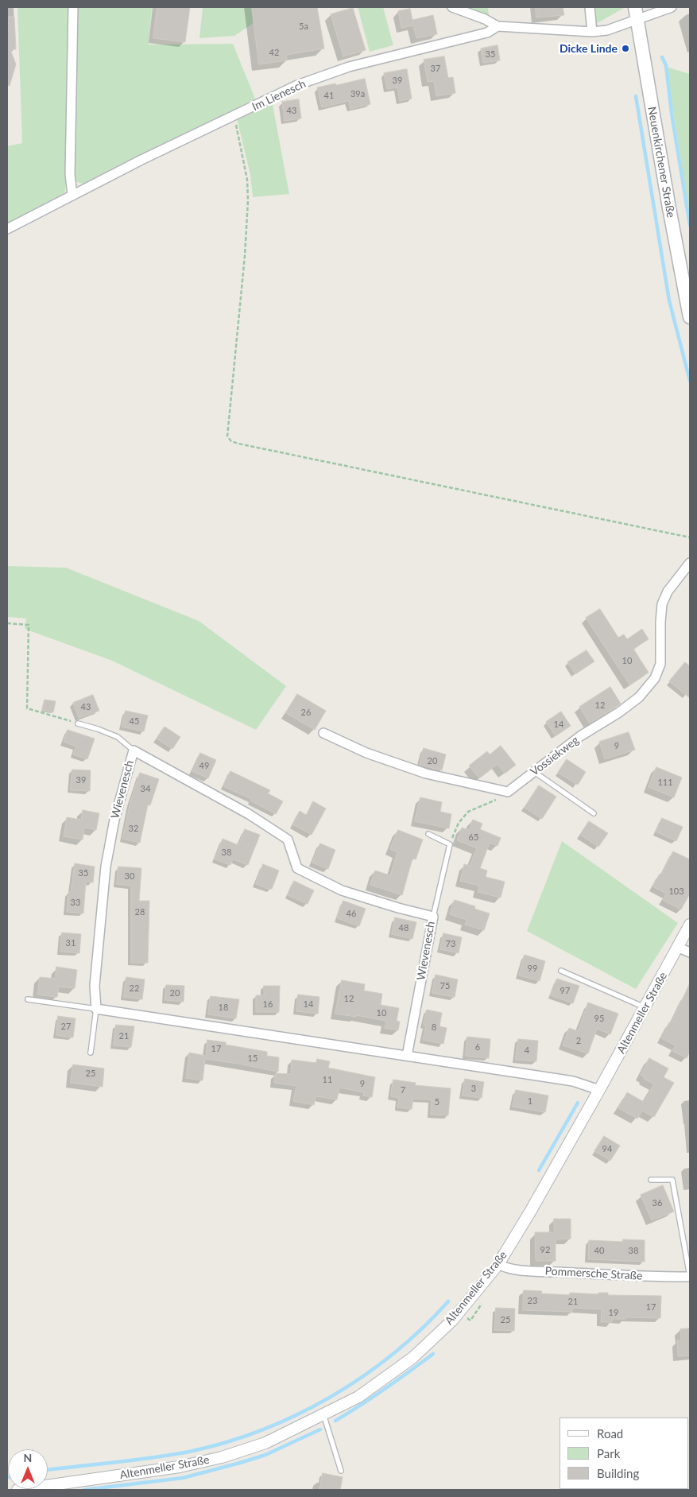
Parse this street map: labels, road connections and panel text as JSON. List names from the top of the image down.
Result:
{
  "streets": {
    "main road": ["Neuenkirchener Straße"],
    "street": [
      "Im Lienesch",
      "Vossiekweg",
      "Wievenesch",
      "Altenmeller Straße",
      "Pommersche Straße"
    ]
  },
  "crossings": [
    ["Im Lienesch", "Neuenkirchener Straße"],
    ["Altenmeller Straße", "Pommersche Straße"]
  ],
  "places": ["Dicke Linde"],
  "house_numbers": [
    "5a",
    "42",
    "35",
    "37",
    "39",
    "39a",
    "41",
    "43",
    "10",
    "12",
    "43",
    "26",
    "45",
    "14",
    "9",
    "20",
    "49",
    "39",
    "111",
    "34",
    "32",
    "65",
    "38",
    "35",
    "30",
    "103",
    "33",
    "28",
    "46",
    "48",
    "31",
    "73",
    "99",
    "75",
    "22",
    "97",
    "20",
    "12",
    "16",
    "14",
    "18",
    "10",
    "95",
    "27",
    "8",
    "21",
    "2",
    "6",
    "17",
    "4",
    "15",
    "25",
    "11",
    "9",
    "3",
    "7",
    "1",
    "5",
    "94",
    "36",
    "92",
    "40",
    "38",
    "23",
    "21",
    "17",
    "19",
    "25"
  ],
  "legend": ["Road", "Park", "Building"],
  "north": "top"
}
